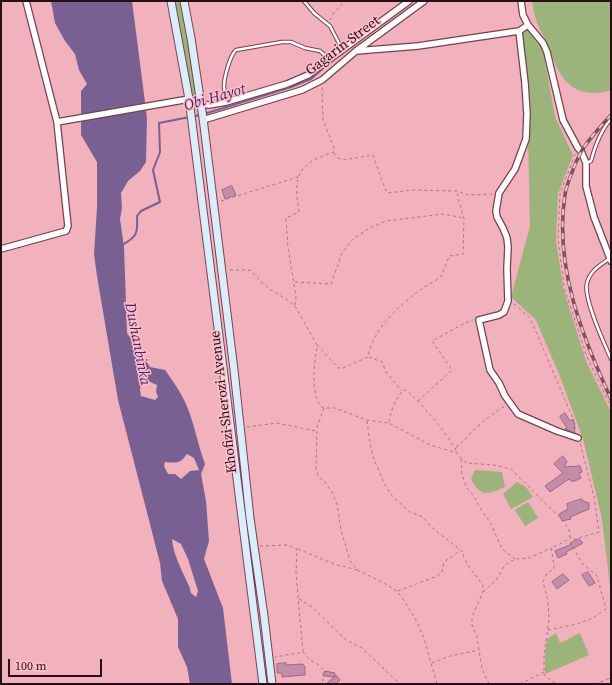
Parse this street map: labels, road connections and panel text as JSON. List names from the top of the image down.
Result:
{
  "streets": {
    "main road": ["Khofizi Sherozi Avenue"],
    "street": ["Gagarin Street"]
  },
  "crossings": [
    ["Gagarin Street", "Khofizi Sherozi Avenue"]
  ],
  "water": ["Obi Hayot", "Dushanbinka"],
  "scale_bar": "100 m"
}
